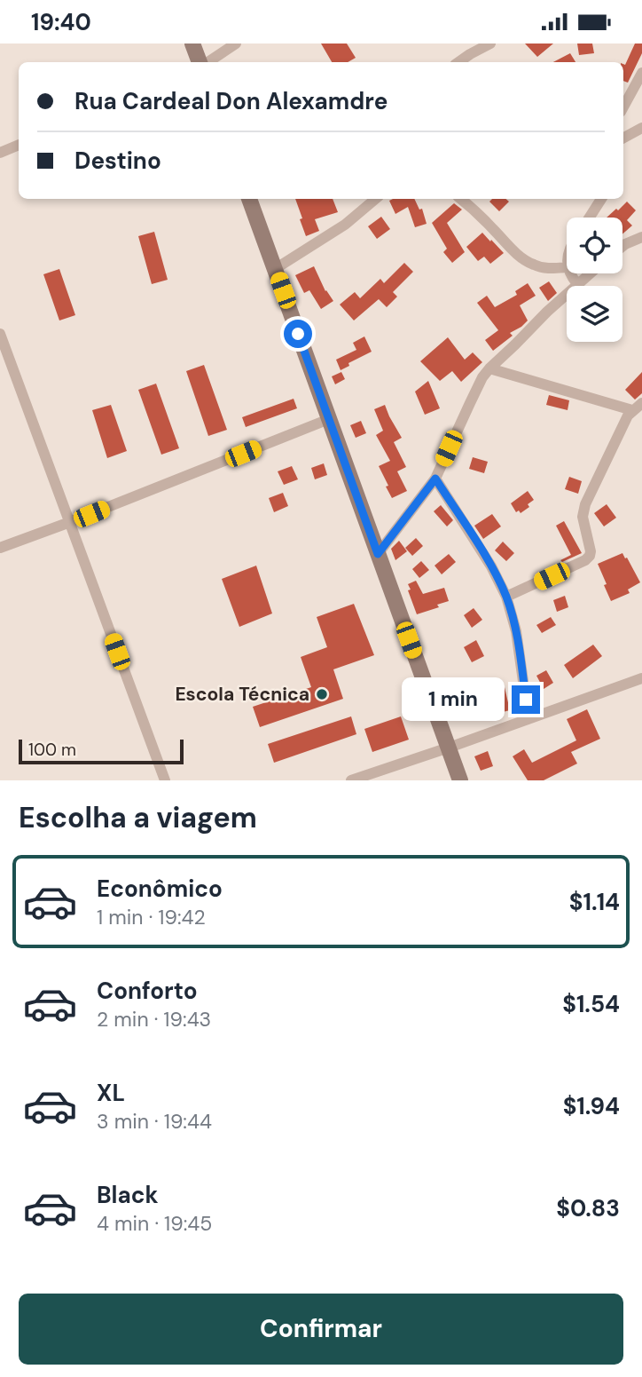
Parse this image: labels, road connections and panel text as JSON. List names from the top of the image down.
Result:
{
  "places": ["Escola Técnica"],
  "scale_bar": "100 m",
  "page": {
    "status": "19:40",
    "banner": ["Rua Cardeal Don Alexamdre", "Destino"],
    "bubble": "1 min",
    "scale": "100 m",
    "heading": "Escolha a viagem",
    "list": [
      {
        "name": "Econômico",
        "note": "1 min · 19:42",
        "value": "$1.14"
      },
      {
        "name": "Conforto",
        "note": "2 min · 19:43",
        "value": "$1.54"
      },
      {
        "name": "XL",
        "note": "3 min · 19:44",
        "value": "$1.94"
      },
      {
        "name": "Black",
        "note": "4 min · 19:45",
        "value": "$0.83"
      }
    ],
    "buttons": "Confirmar"
  }
}
